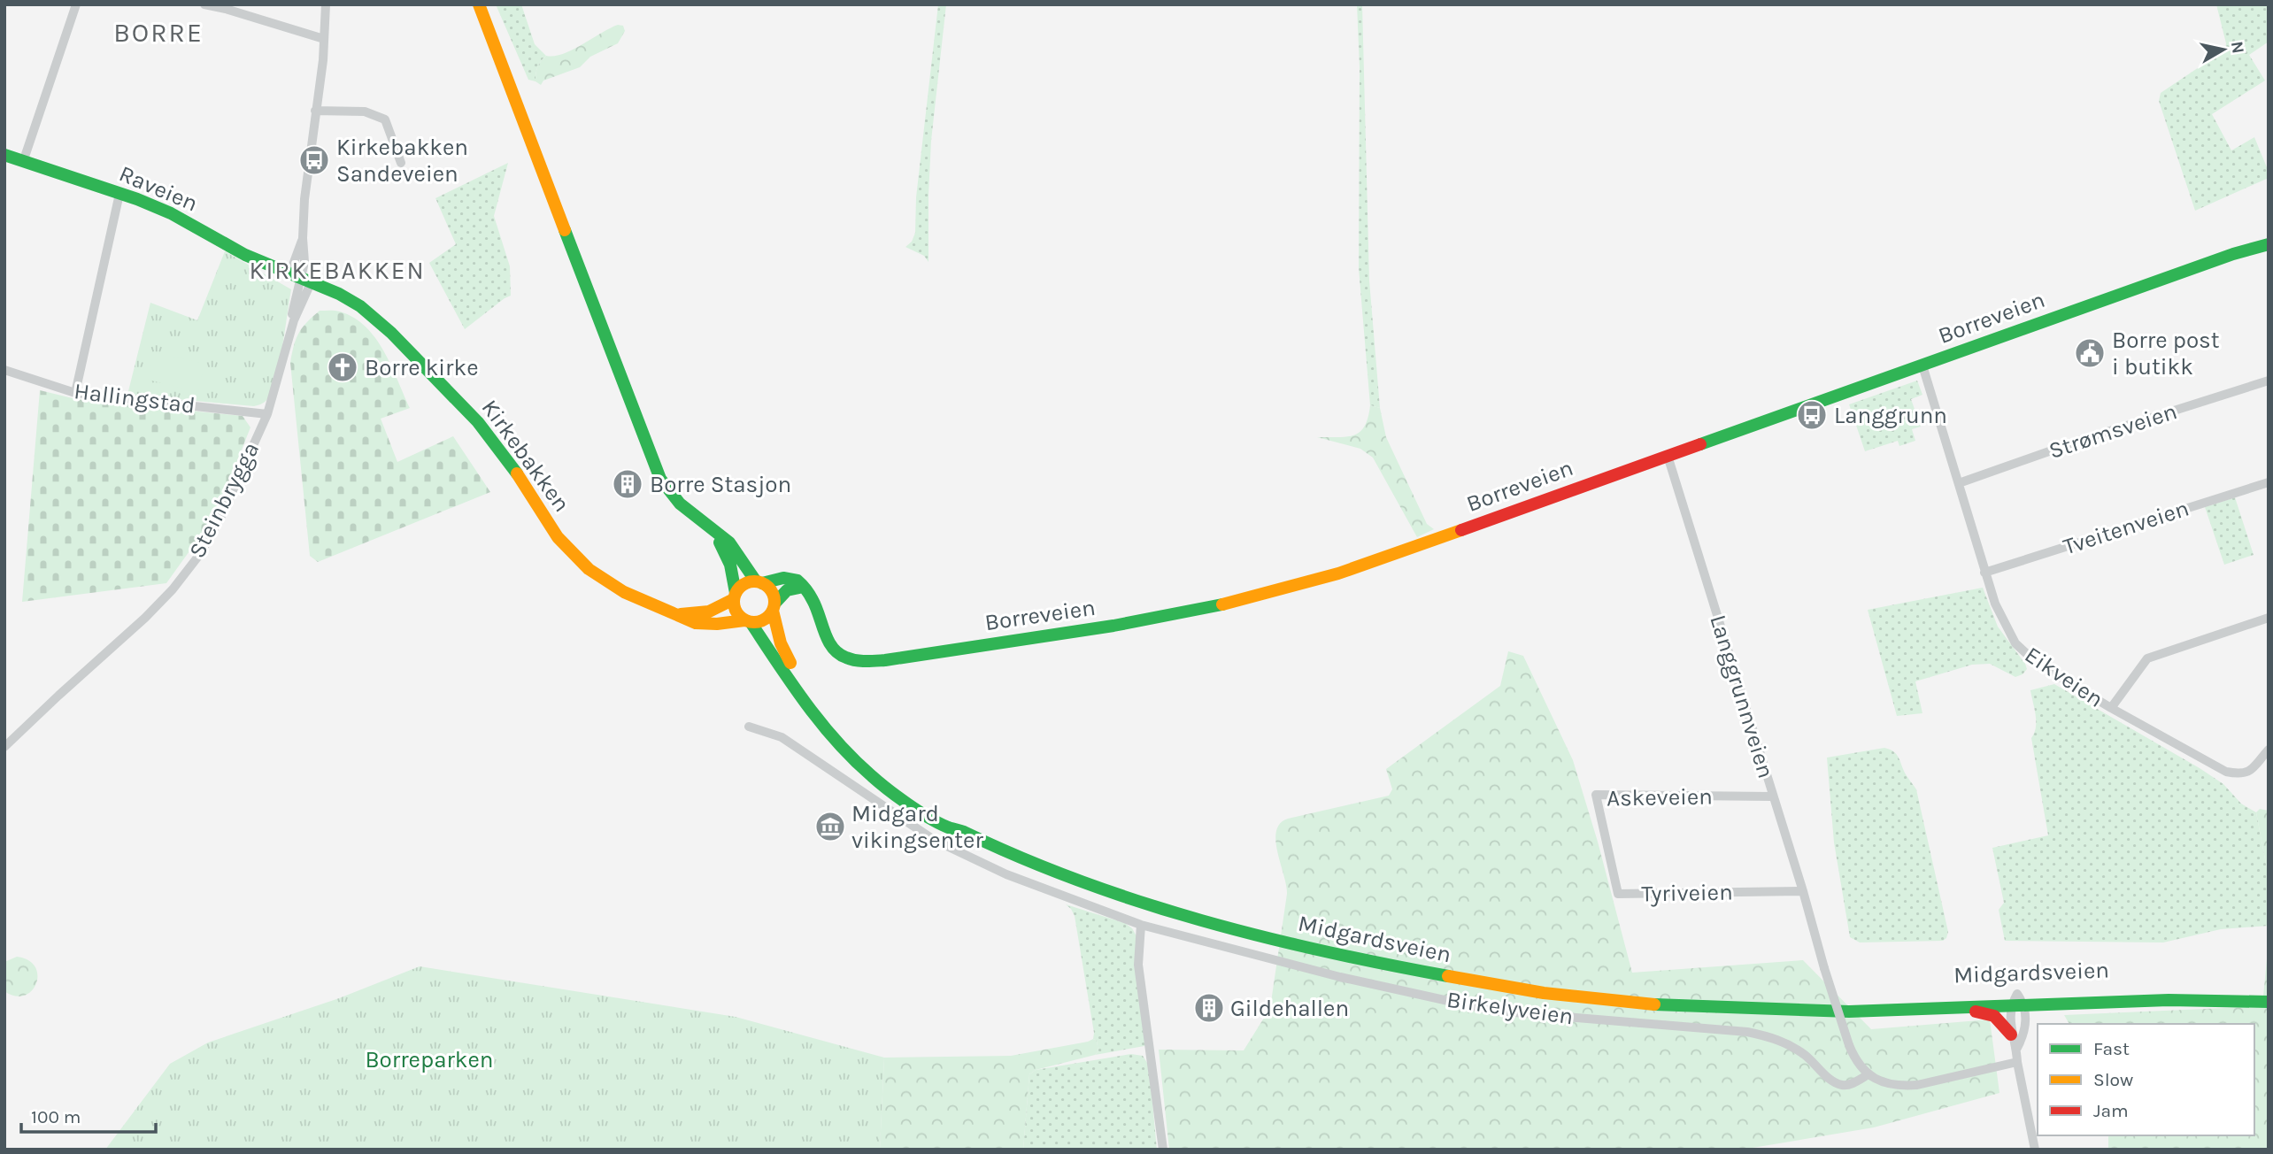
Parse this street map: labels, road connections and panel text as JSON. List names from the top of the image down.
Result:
{
  "streets": {
    "main road": [
      "Raveien",
      "Borreveien",
      "Kirkebakken",
      "Midgardsveien"
    ],
    "street": [
      "Hallingstad",
      "Strømsveien",
      "Steinbrygga",
      "Tveitenveien",
      "Eikveien",
      "Langgrunnveien",
      "Askeveien",
      "Tyriveien",
      "Birkelyveien"
    ]
  },
  "crossings": [
    ["Raveien", "Kirkebakken"],
    ["Raveien", "Steinbrygga"],
    ["Borreveien", "Eikveien"],
    ["Borreveien", "Langgrunnveien"],
    ["Hallingstad", "Steinbrygga"],
    ["Strømsveien", "Eikveien"],
    ["Kirkebakken", "Steinbrygga"],
    ["Kirkebakken", "Midgardsveien"],
    ["Tveitenveien", "Eikveien"],
    ["Langgrunnveien", "Askeveien"],
    ["Langgrunnveien", "Tyriveien"],
    ["Langgrunnveien", "Birkelyveien"],
    ["Askeveien", "Tyriveien"]
  ],
  "districts": ["BORRE", "KIRKEBAKKEN"],
  "parks": ["Borreparken"],
  "places": {
    "bus stop": ["Kirkebakken Sandeveien", "Langgrunn"],
    "public building": ["Borre post i butikk"],
    "church": ["Borre kirke"],
    "building": ["Borre Stasjon", "Gildehallen"],
    "museum": ["Midgard vikingsenter"]
  },
  "legend": ["Fast", "Slow", "Jam"],
  "scale_bar": "100 m",
  "north": "right"
}
